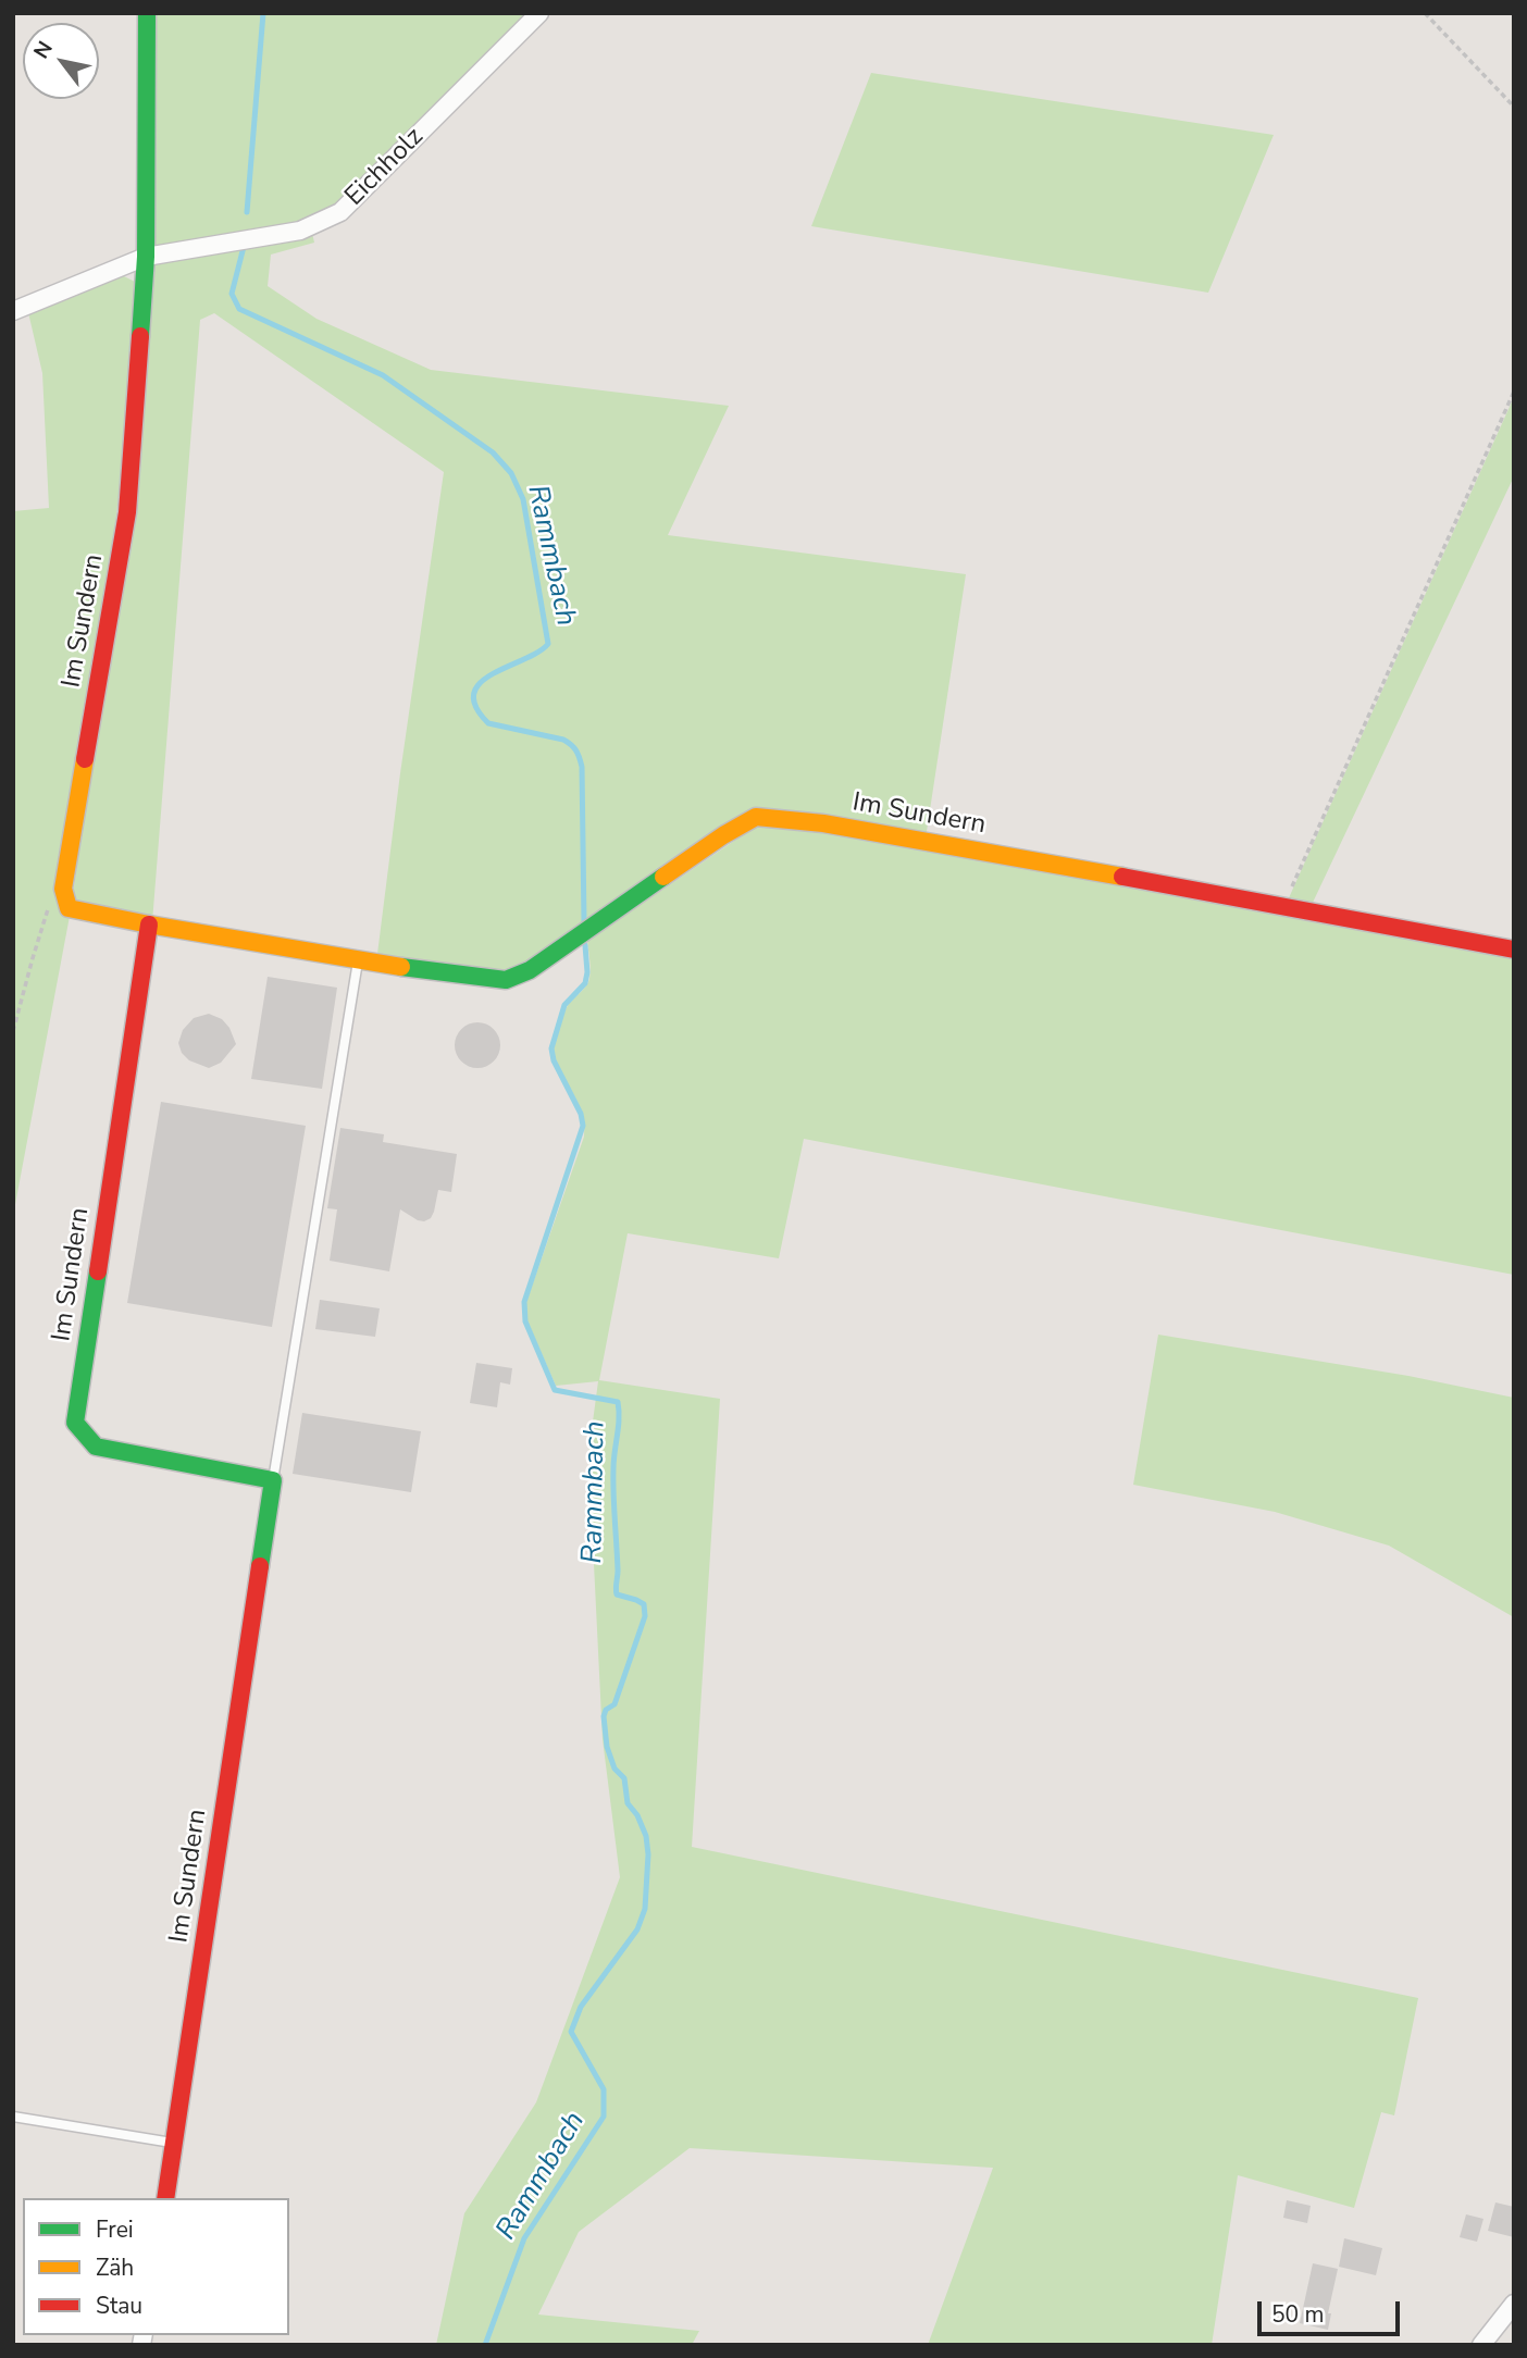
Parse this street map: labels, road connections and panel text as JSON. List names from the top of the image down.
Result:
{
  "streets": {
    "street": ["Eichholz", "Im Sundern"]
  },
  "crossings": [
    ["Eichholz", "Im Sundern"]
  ],
  "water": ["Rammbach"],
  "legend": ["Frei", "Zäh", "Stau"],
  "scale_bar": "50 m",
  "north": "top left"
}
